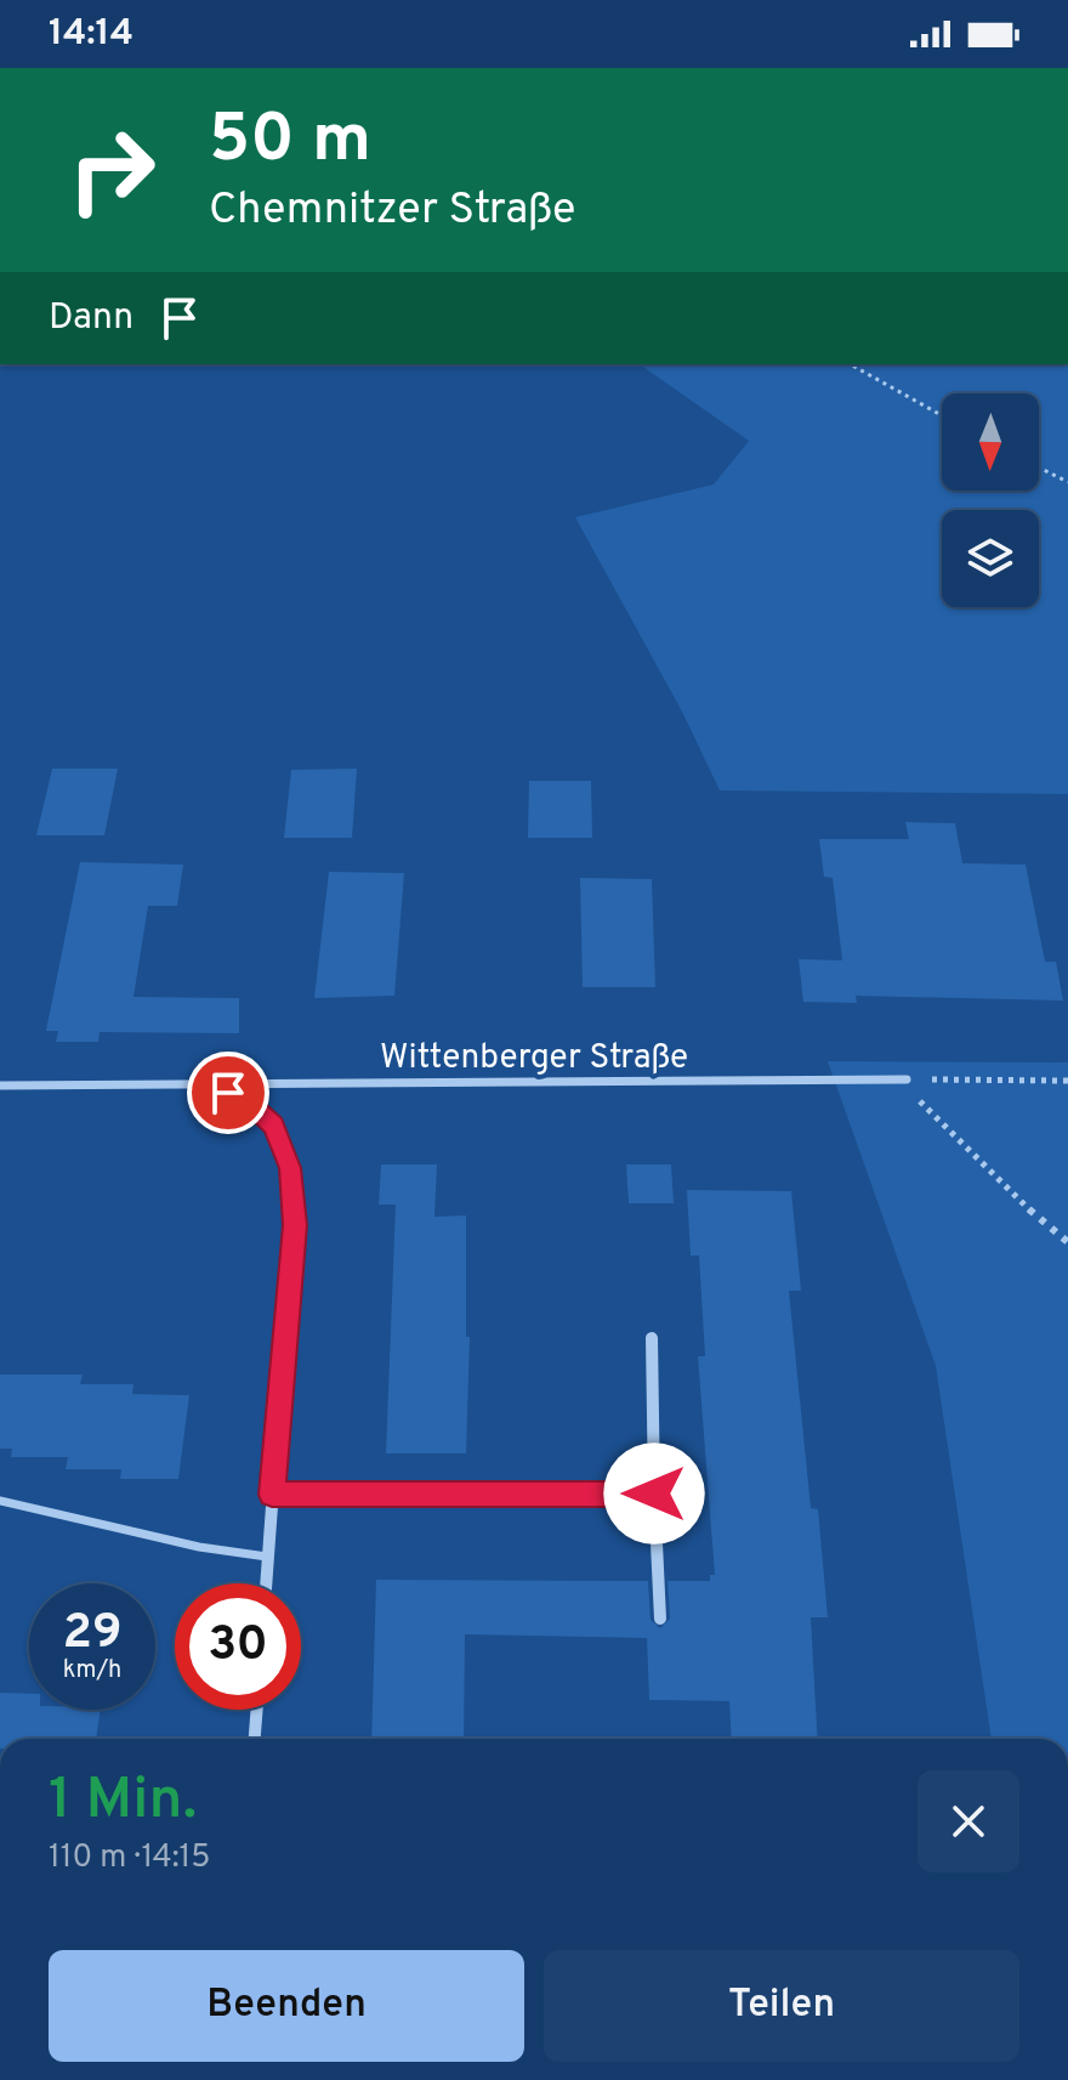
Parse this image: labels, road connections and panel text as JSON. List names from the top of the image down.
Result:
{
  "streets": {
    "street": ["Wittenberger Straße"]
  },
  "north": "bottom",
  "page": {
    "status": "14:14",
    "turn": ["50 m", "Chemnitzer Straße"],
    "then": "Dann",
    "speed": "29 km/h",
    "limit": "30",
    "heading": ["1 Min.", "110 m · 14:15"],
    "buttons": ["Beenden", "Teilen"]
  }
}
